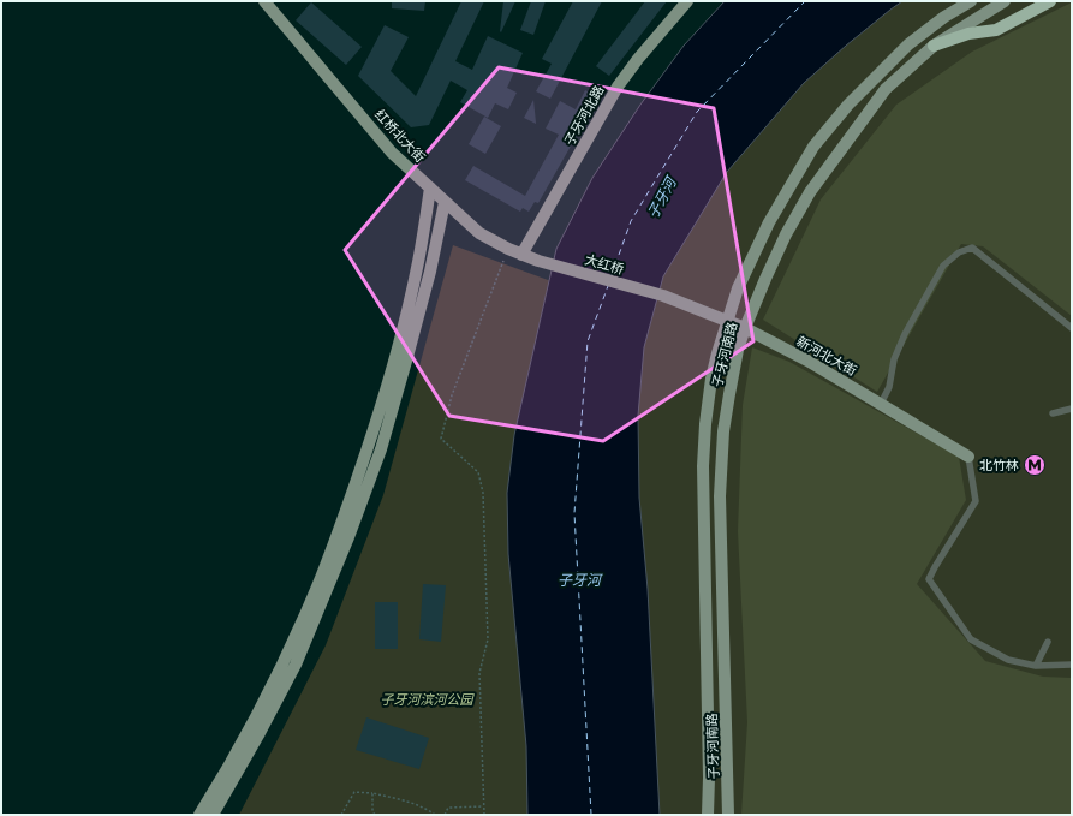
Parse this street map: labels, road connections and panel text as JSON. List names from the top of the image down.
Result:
{
  "streets": {
    "street": [
      "子牙河北路",
      "红桥北大街",
      "大红桥",
      "子牙河南路",
      "新河北大街"
    ]
  },
  "crossings": [
    ["子牙河北路", "红桥北大街"],
    ["红桥北大街", "大红桥"],
    ["大红桥", "新河北大街"],
    ["子牙河南路", "新河北大街"]
  ],
  "water": ["子牙河"],
  "parks": ["子牙河滨河公园"],
  "places": {
    "metro station": ["北竹林"]
  }
}
